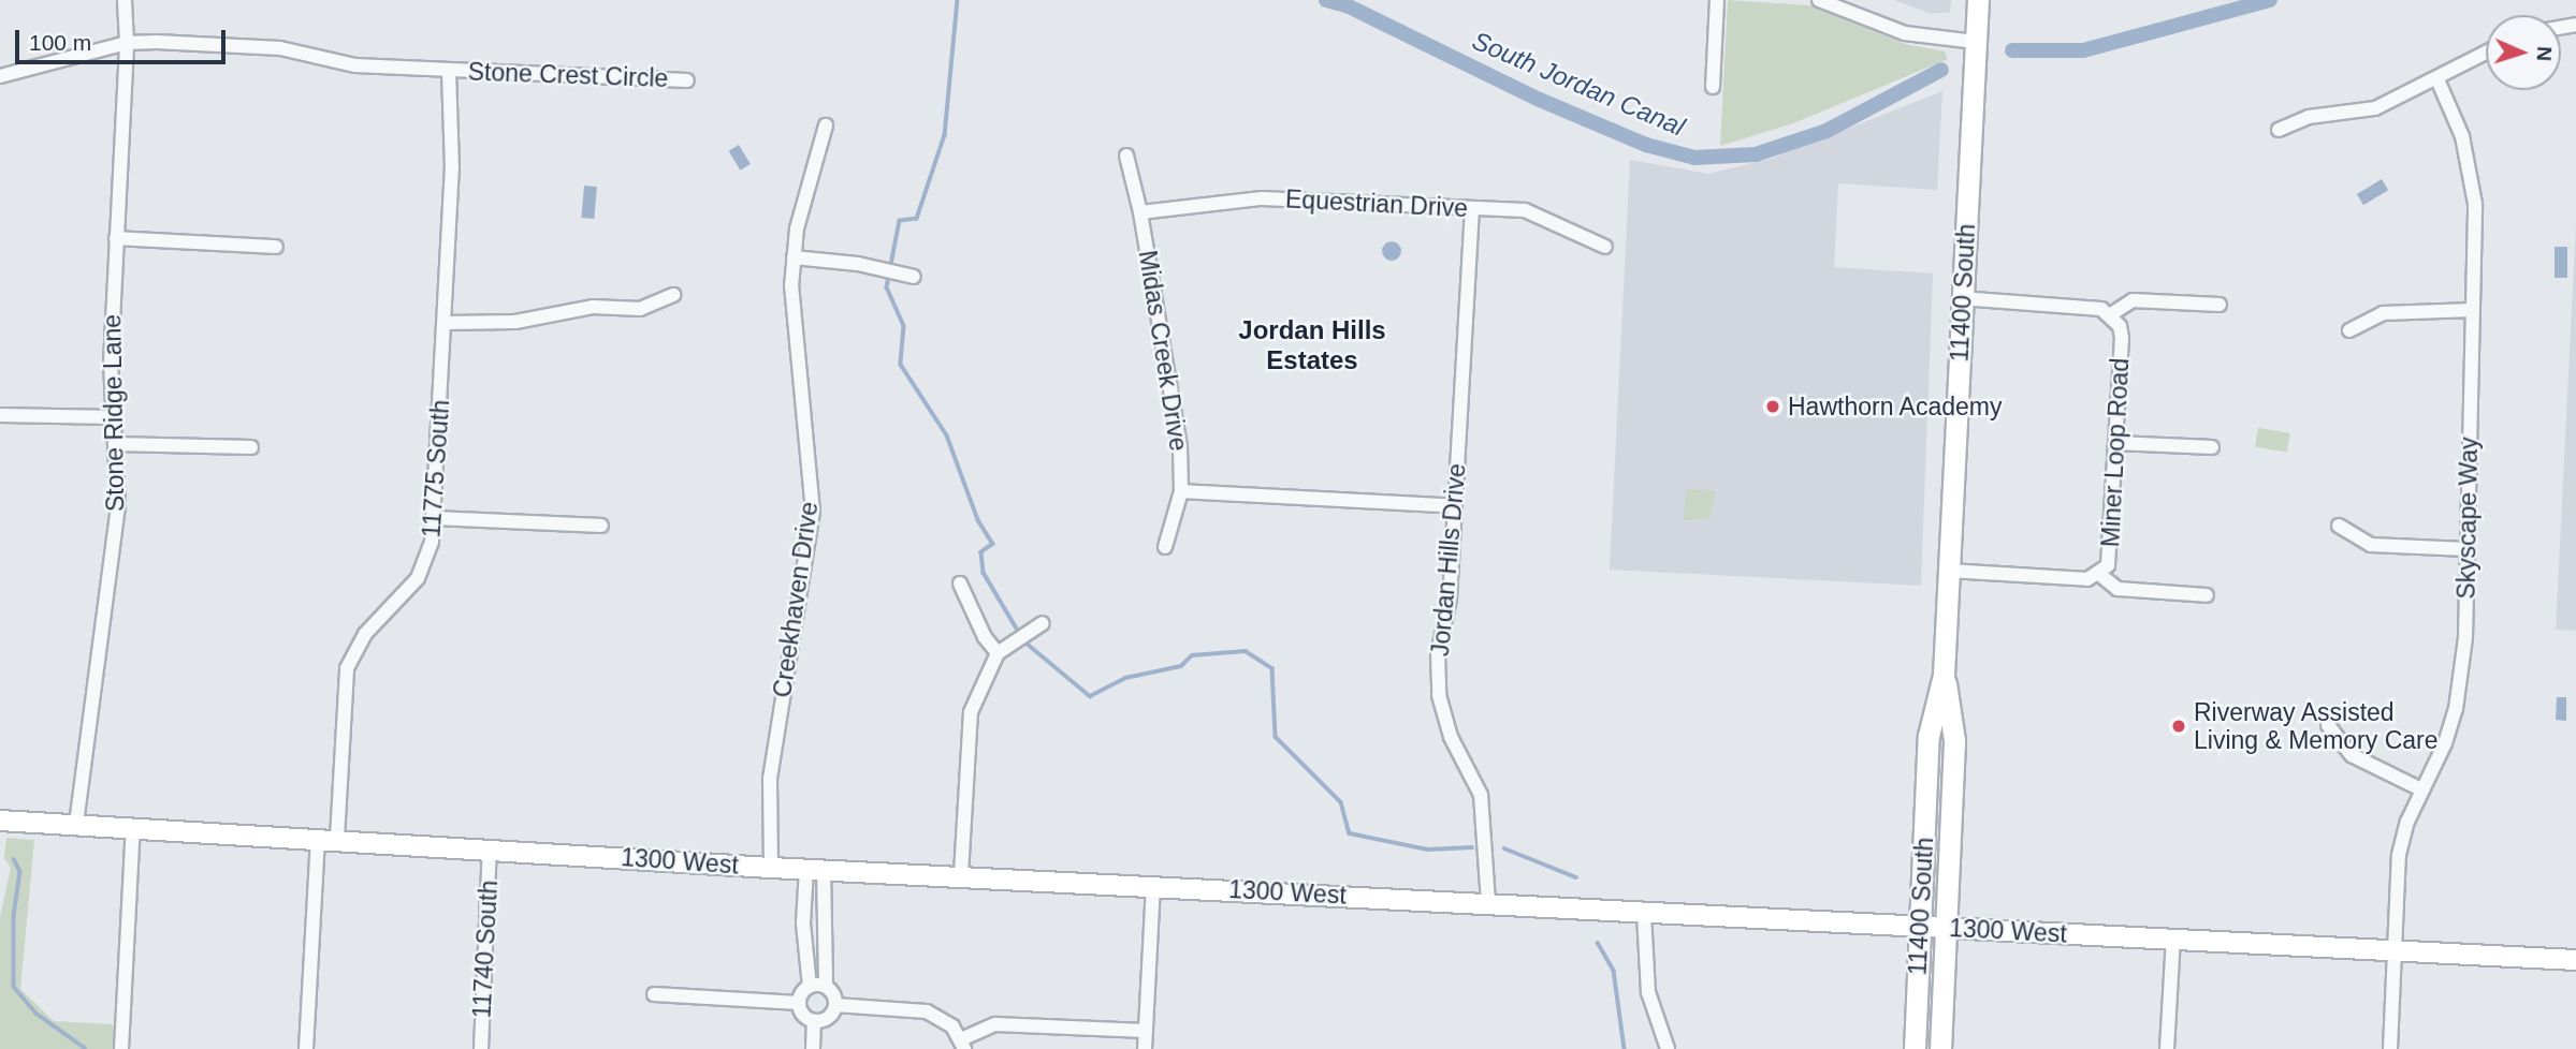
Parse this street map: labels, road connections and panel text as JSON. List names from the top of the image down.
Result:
{
  "streets": {
    "main road": ["11400 South"],
    "street": [
      "Stone Crest Circle",
      "Equestrian Drive",
      "Midas Creek Drive",
      "Stone Ridge Lane",
      "Miner Loop Road",
      "11775 South",
      "Skyscape Way",
      "Jordan Hills Drive",
      "Creekhaven Drive",
      "1300 West",
      "11740 South"
    ]
  },
  "crossings": [
    ["Stone Crest Circle", "Stone Ridge Lane"],
    ["Stone Crest Circle", "11775 South"],
    ["Equestrian Drive", "Midas Creek Drive"],
    ["Equestrian Drive", "Jordan Hills Drive"],
    ["11400 South", "Miner Loop Road"],
    ["11400 South", "1300 West"],
    ["Stone Ridge Lane", "1300 West"],
    ["11775 South", "1300 West"],
    ["Skyscape Way", "1300 West"],
    ["Jordan Hills Drive", "1300 West"],
    ["Creekhaven Drive", "1300 West"],
    ["1300 West", "11740 South"]
  ],
  "districts": ["Jordan Hills Estates"],
  "water": ["South Jordan Canal"],
  "places": ["Hawthorn Academy", "Riverway Assisted Living & Memory Care"],
  "scale_bar": "100 m",
  "north": "right"
}
